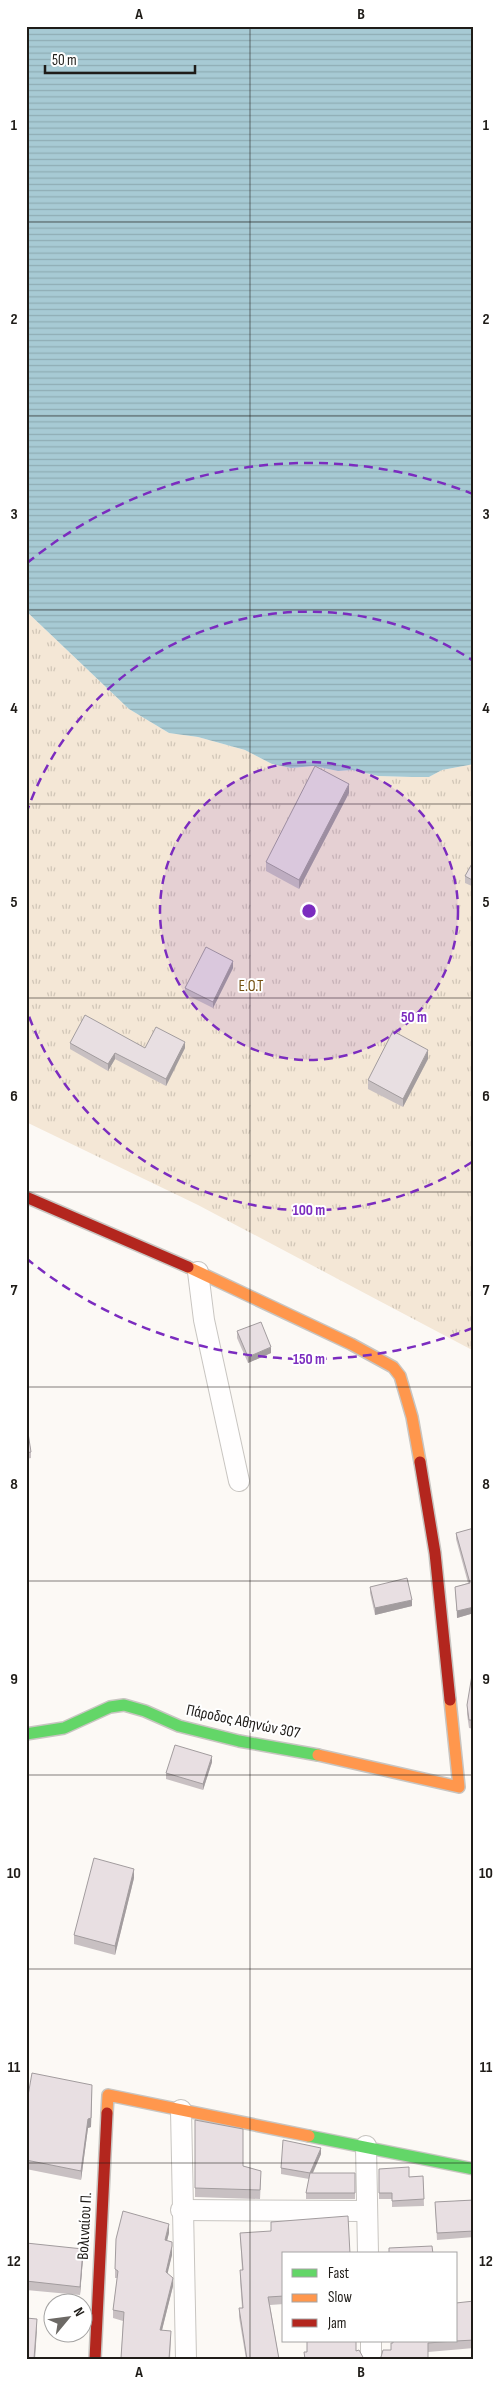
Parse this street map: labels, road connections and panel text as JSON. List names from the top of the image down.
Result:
{
  "streets": {
    "street": ["Πάροδος Αθηνών 307", "Βολιναίου Π."]
  },
  "parks": ["E.O.T"],
  "legend": ["Fast", "Slow", "Jam"],
  "scale_bar": "50 m",
  "north": "top right",
  "grid": {
    "columns": ["A", "B"],
    "rows": [
      "1",
      "2",
      "3",
      "4",
      "5",
      "6",
      "7",
      "8",
      "9",
      "10",
      "11",
      "12"
    ]
  },
  "rings": ["50 m", "100 m", "150 m"]
}
